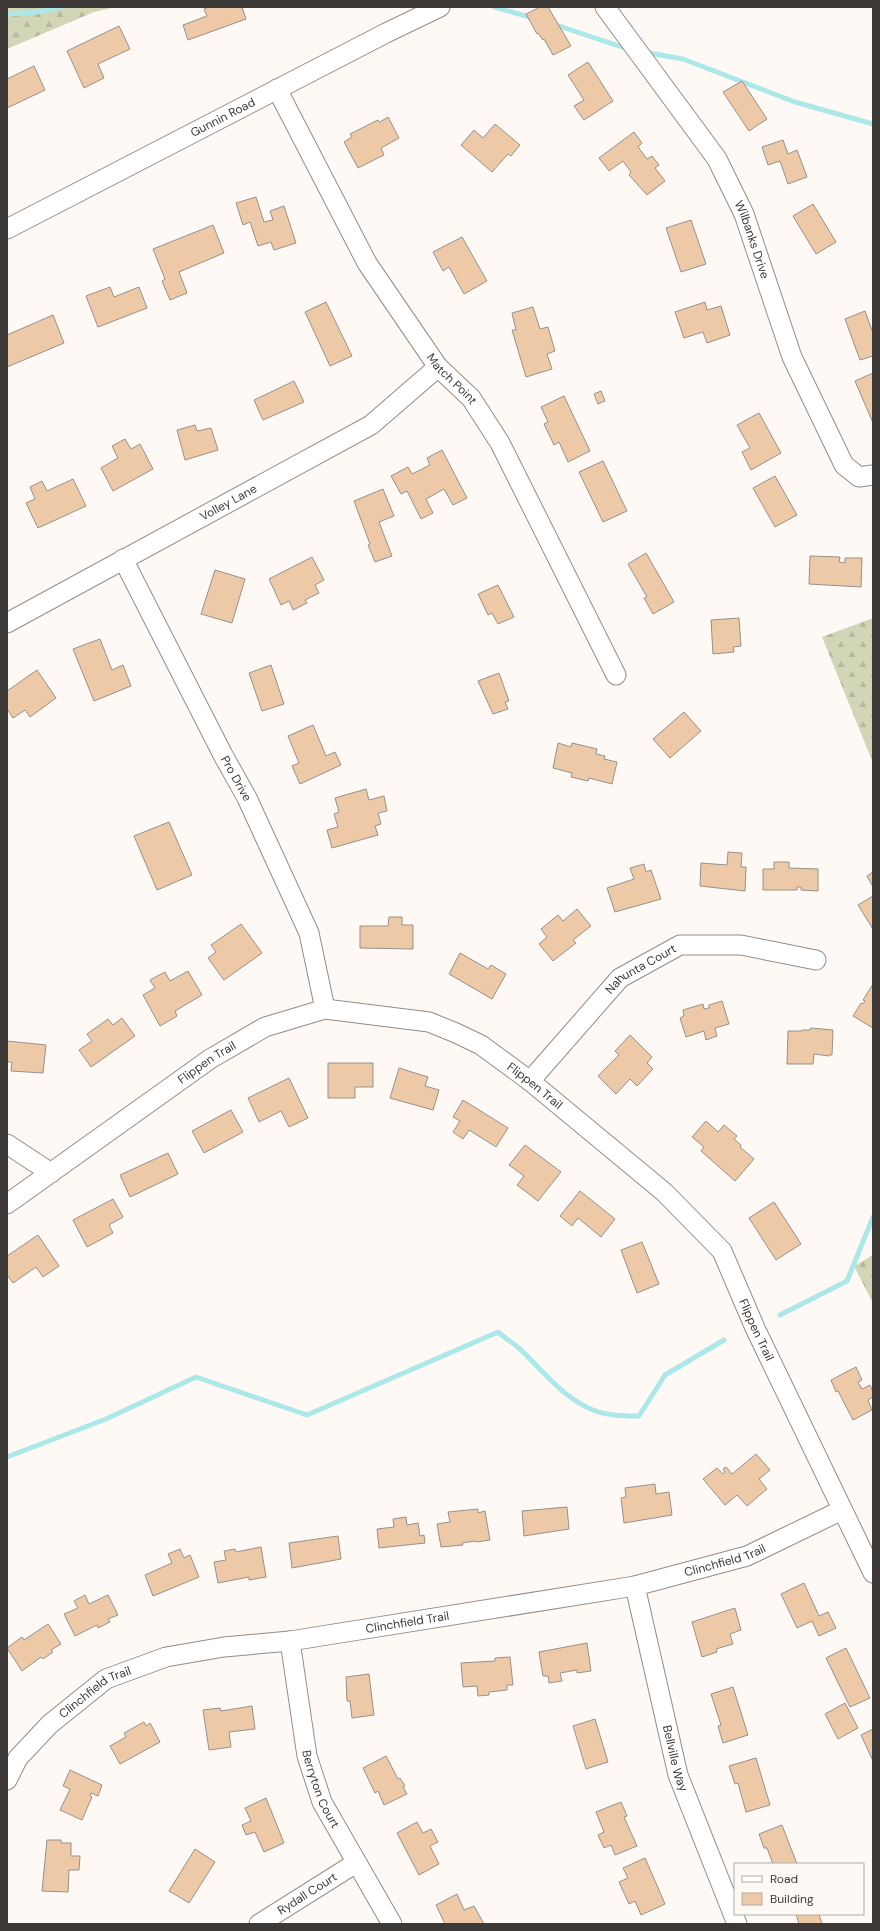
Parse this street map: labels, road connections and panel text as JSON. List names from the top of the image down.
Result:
{
  "streets": {
    "street": [
      "Gunnin Road",
      "Wilbanks Drive",
      "Match Point",
      "Volley Lane",
      "Pro Drive",
      "Nahunta Court",
      "Flippen Trail",
      "Clinchfield Trail",
      "Bellville Way",
      "Berryton Court",
      "Rydall Court"
    ]
  },
  "crossings": [
    ["Gunnin Road", "Match Point"],
    ["Match Point", "Volley Lane"],
    ["Volley Lane", "Pro Drive"],
    ["Pro Drive", "Flippen Trail"],
    ["Nahunta Court", "Flippen Trail"],
    ["Flippen Trail", "Clinchfield Trail"],
    ["Clinchfield Trail", "Bellville Way"],
    ["Clinchfield Trail", "Berryton Court"],
    ["Berryton Court", "Rydall Court"]
  ],
  "legend": ["Road", "Building"]
}
